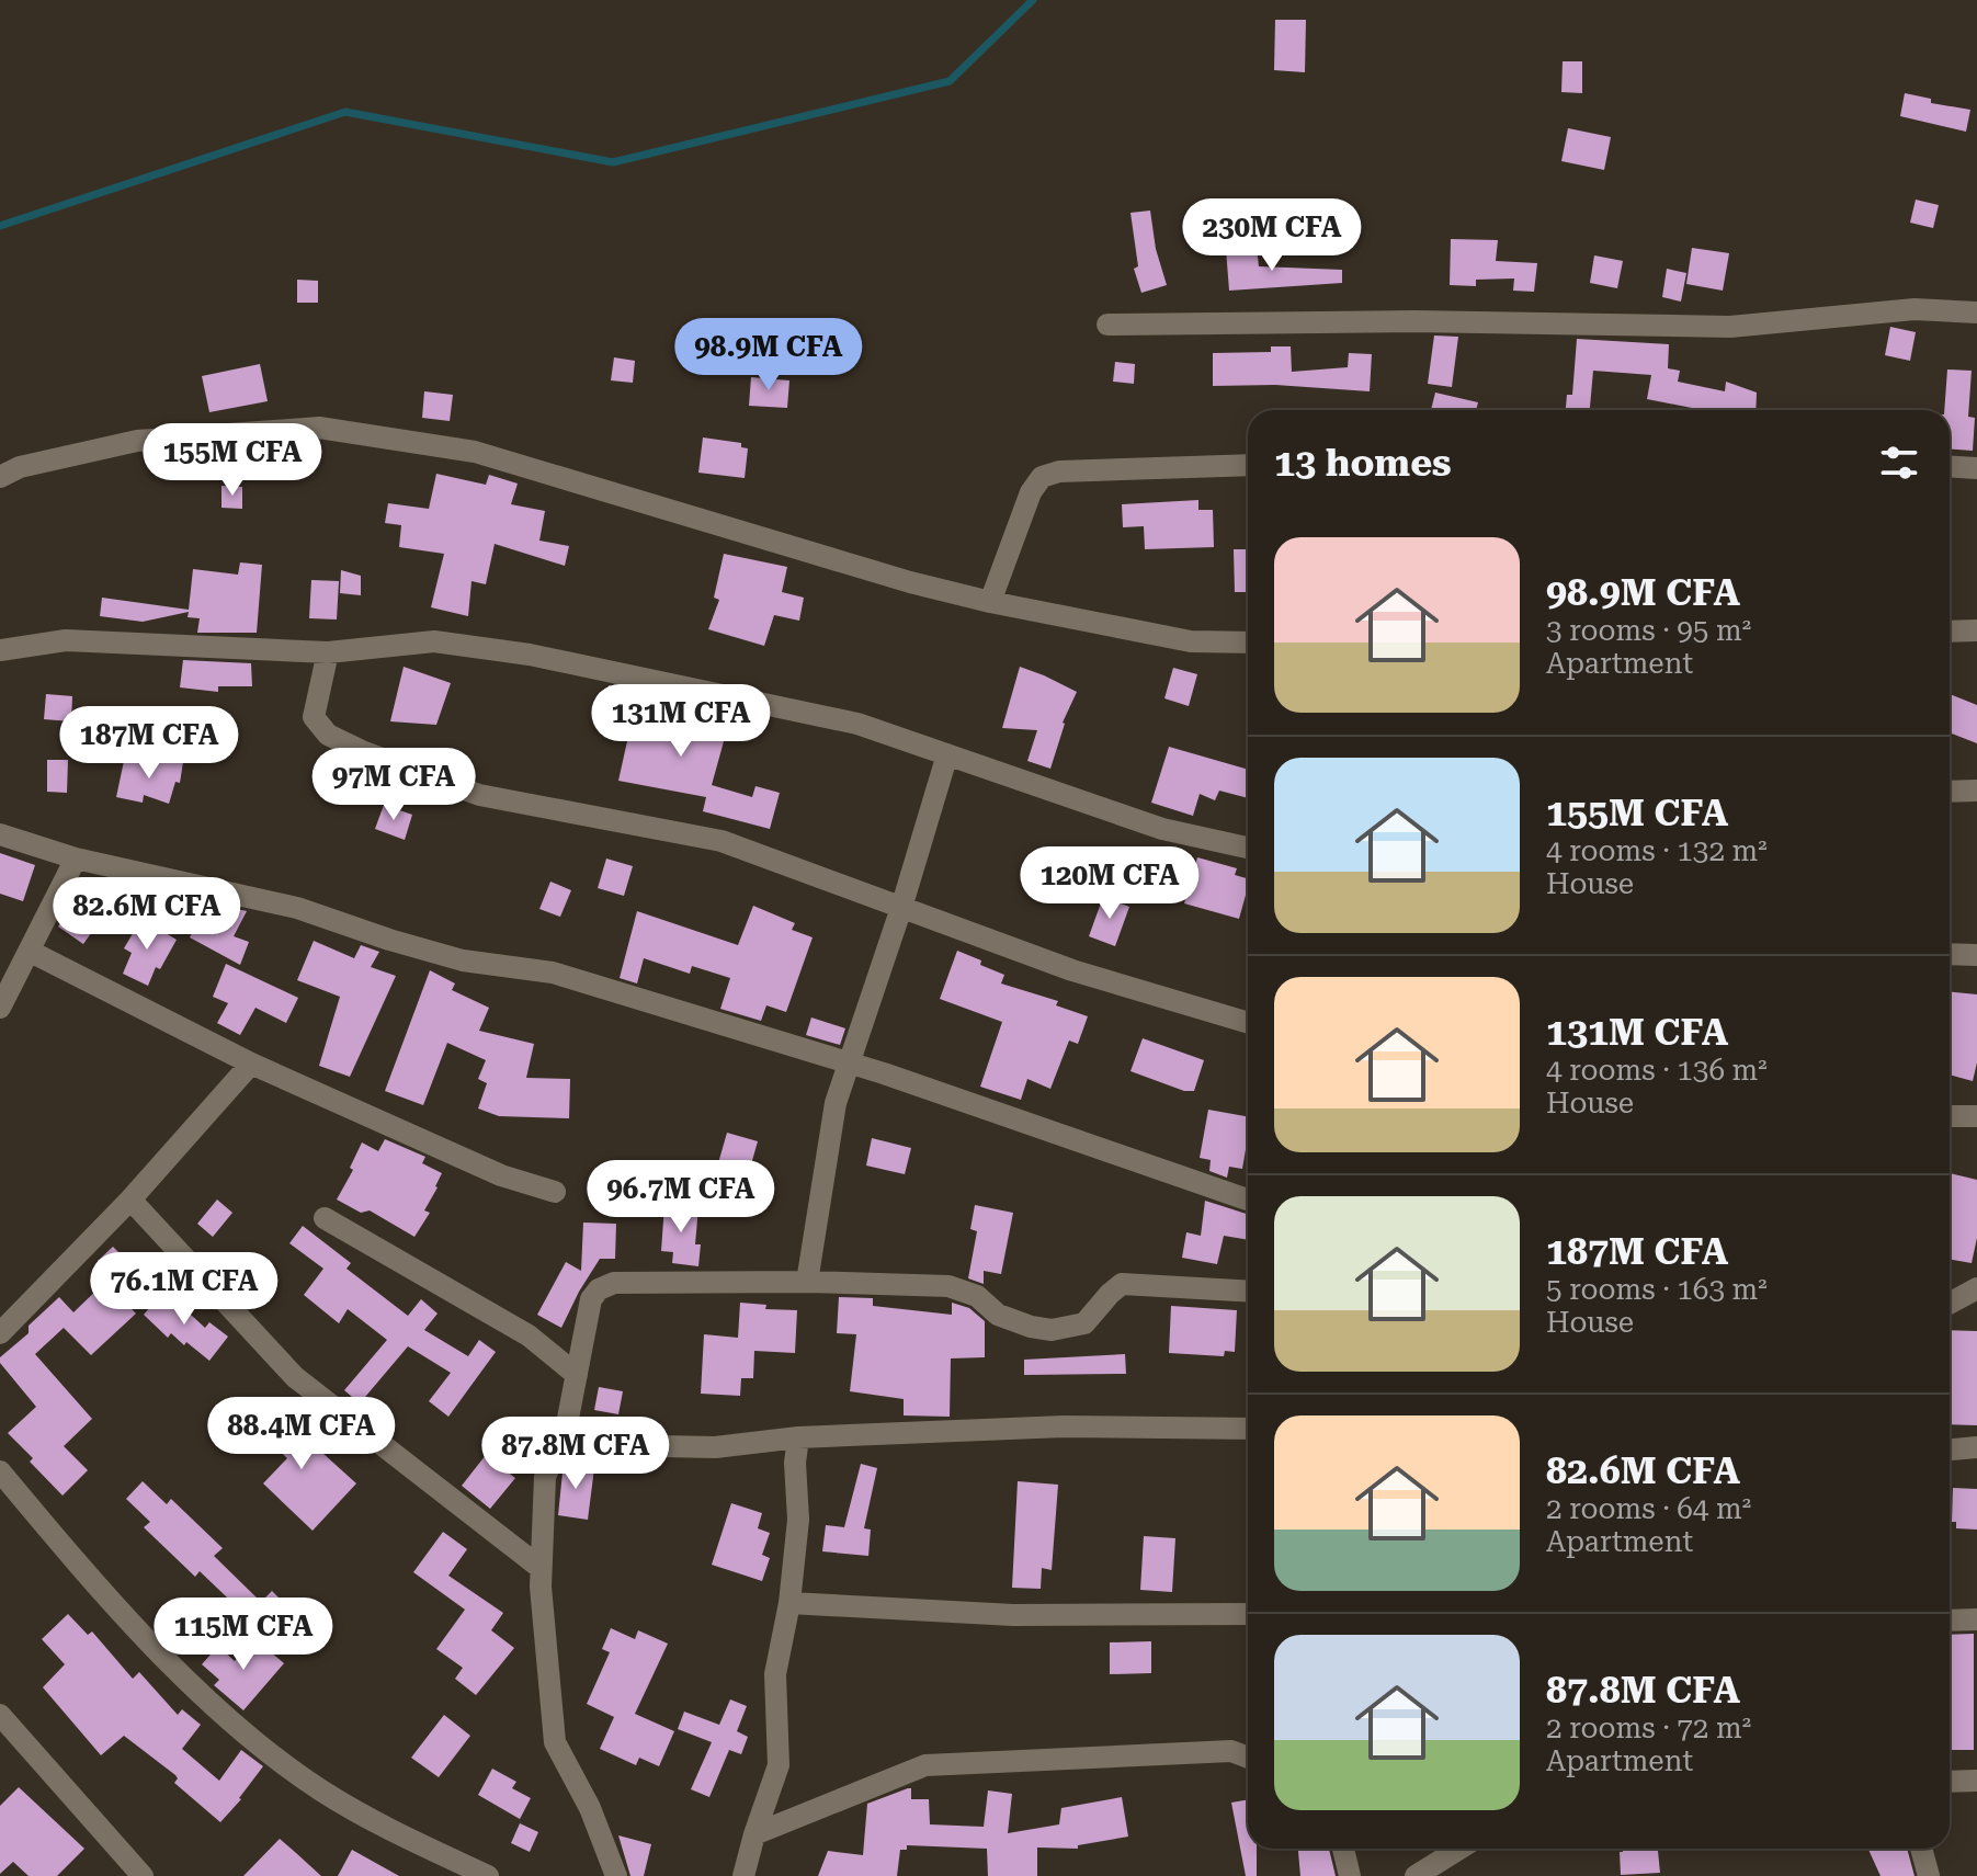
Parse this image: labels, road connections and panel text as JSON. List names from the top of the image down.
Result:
{
  "page": {
    "price": [
      "230M CFA",
      "98.9M CFA",
      "155M CFA",
      "131M CFA",
      "187M CFA",
      "97M CFA",
      "120M CFA",
      "82.6M CFA",
      "96.7M CFA",
      "76.1M CFA",
      "88.4M CFA",
      "87.8M CFA",
      "115M CFA"
    ],
    "heading": "13 homes",
    "list": [
      {
        "name": "98.9M CFA",
        "note": "3 rooms · 95 m² · Apartment"
      },
      {
        "name": "155M CFA",
        "note": "4 rooms · 132 m² · House"
      },
      {
        "name": "131M CFA",
        "note": "4 rooms · 136 m² · House"
      },
      {
        "name": "187M CFA",
        "note": "5 rooms · 163 m² · House"
      },
      {
        "name": "82.6M CFA",
        "note": "2 rooms · 64 m² · Apartment"
      },
      {
        "name": "87.8M CFA",
        "note": "2 rooms · 72 m² · Apartment"
      }
    ]
  }
}
